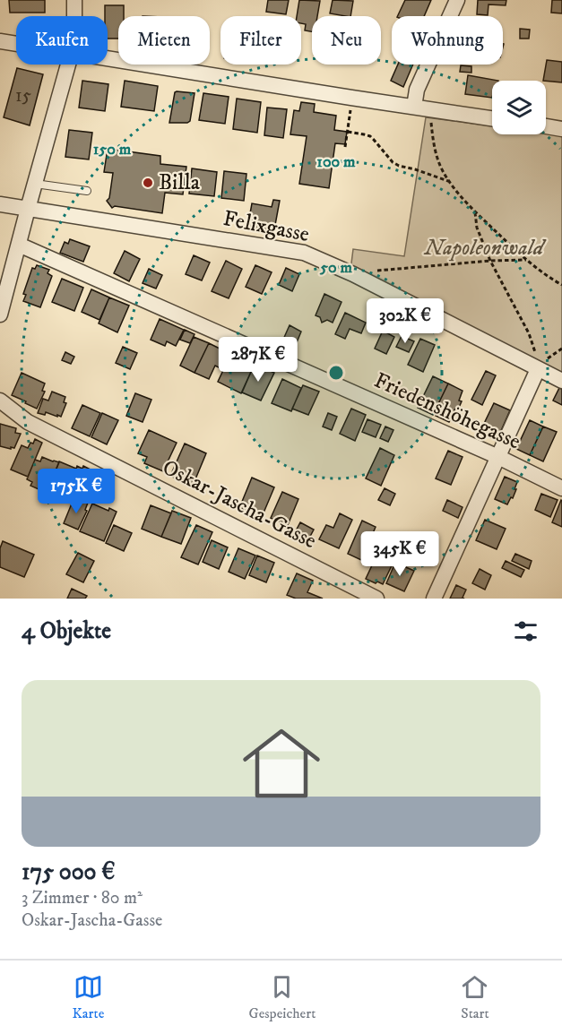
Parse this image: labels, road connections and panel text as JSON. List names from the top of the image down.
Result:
{
  "streets": {
    "street": ["Felixgasse", "Friedenshöhegasse", "Oskar-Jascha-Gasse"]
  },
  "parks": ["Napoleonwald"],
  "places": ["Billa"],
  "house_numbers": ["15"],
  "page": {
    "chip": [
      "Kaufen",
      "Mieten",
      "Filter",
      "Neu",
      "Wohnung"
    ],
    "price": [
      "302K €",
      "287K €",
      "175K €",
      "345K €"
    ],
    "heading": "4 Objekte",
    "list": [
      {
        "name": "175 000 €",
        "note": "3 Zimmer · 80 m² · Oskar-Jascha-Gasse"
      }
    ],
    "tabs": ["Karte", "Gespeichert", "Start"]
  },
  "rings": ["150 m", "100 m", "50 m"]
}
